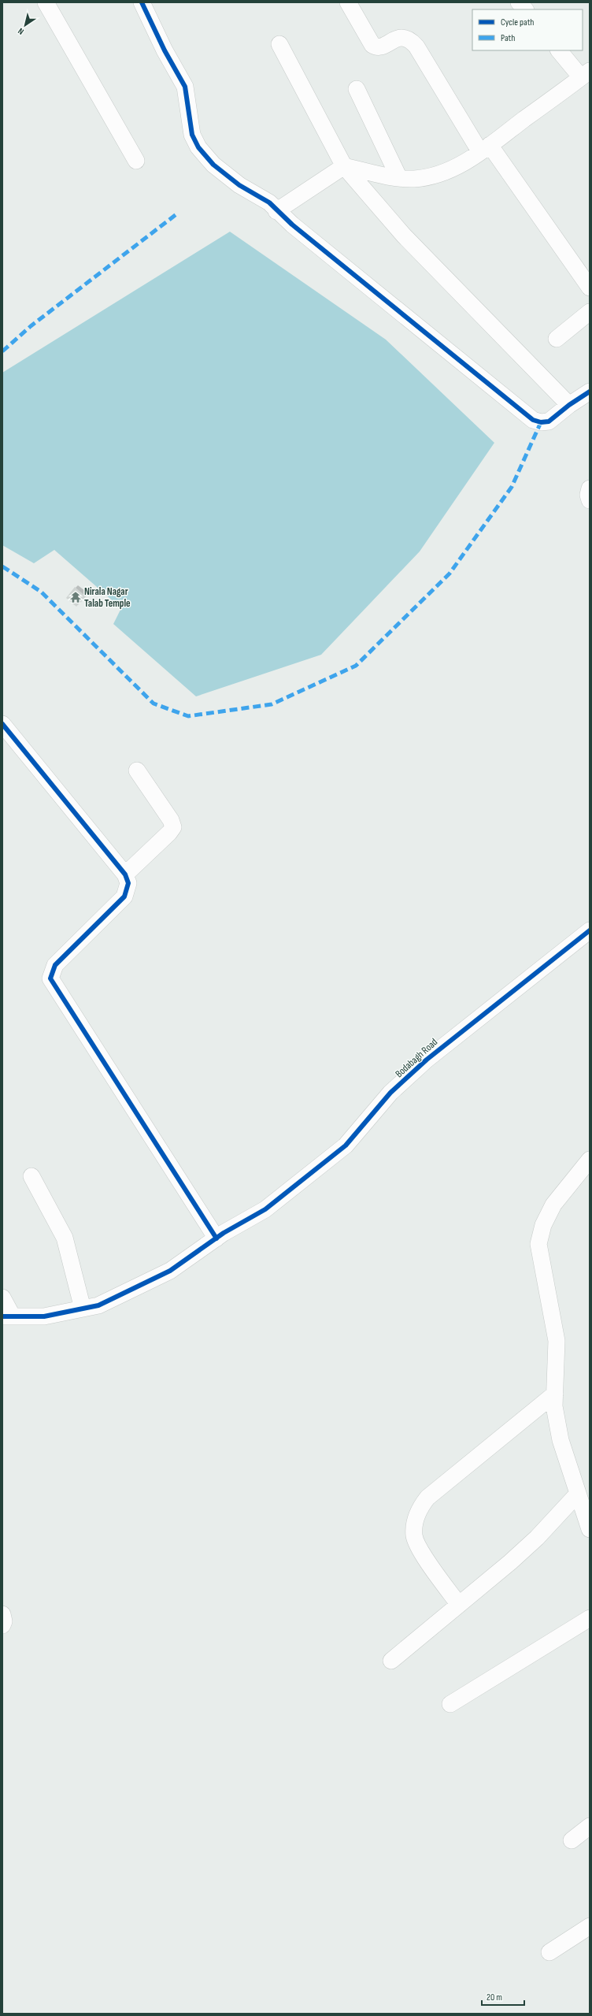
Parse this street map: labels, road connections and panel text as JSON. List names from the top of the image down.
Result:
{
  "streets": {
    "street": ["Bodabagh Road"]
  },
  "places": {
    "temple": ["Nirala Nagar Talab Temple"]
  },
  "legend": ["Cycle path", "Path"],
  "scale_bar": "20 m",
  "north": "bottom left"
}
